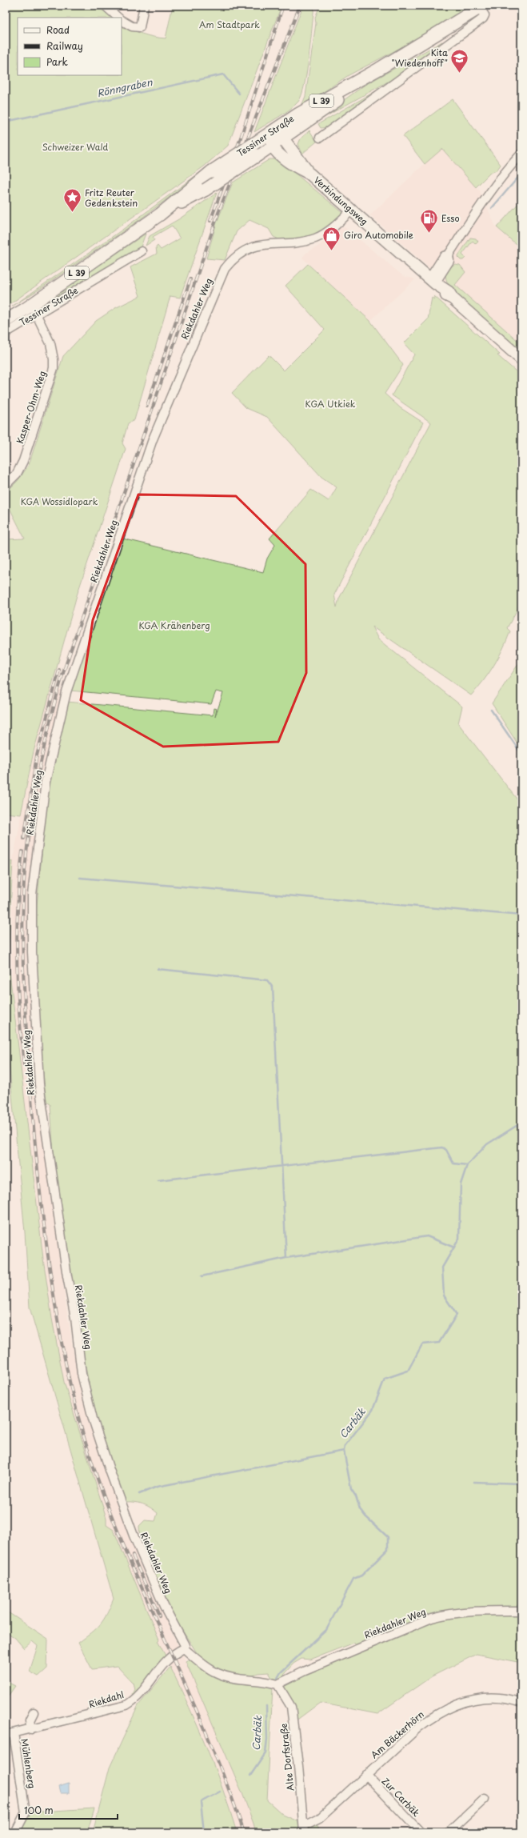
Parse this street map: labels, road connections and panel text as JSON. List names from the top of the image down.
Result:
{
  "streets": {
    "main road": ["L 39", "Tessiner Straße", "Verbindungsweg"],
    "street": [
      "Riekdahler Weg",
      "Kasper-Ohm-Weg",
      "Riekdahl",
      "Am Bäckerhörn",
      "Alte Dorfstraße",
      "Mühlenberg",
      "Zur Carbäk"
    ]
  },
  "crossings": [
    ["Tessiner Straße", "Verbindungsweg"],
    ["Tessiner Straße", "Kasper-Ohm-Weg"],
    ["Verbindungsweg", "Riekdahler Weg"],
    ["Riekdahler Weg", "Riekdahl"],
    ["Riekdahler Weg", "Alte Dorfstraße"],
    ["Riekdahl", "Mühlenberg"],
    ["Am Bäckerhörn", "Alte Dorfstraße"],
    ["Am Bäckerhörn", "Zur Carbäk"]
  ],
  "water": ["Rönngraben", "Carbäk"],
  "parks": [
    "Am Stadtpark",
    "Schweizer Wald",
    "KGA Utkiek",
    "KGA Wossidlopark",
    "KGA Krähenberg"
  ],
  "places": {
    "school or university": ["Kita \"Wiedenhoff\""],
    "place": ["Fritz Reuter Gedenkstein"],
    "fuel station": ["Esso"],
    "shop": ["Giro Automobile"]
  },
  "legend": ["Road", "Railway", "Park"],
  "scale_bar": "100 m"
}
